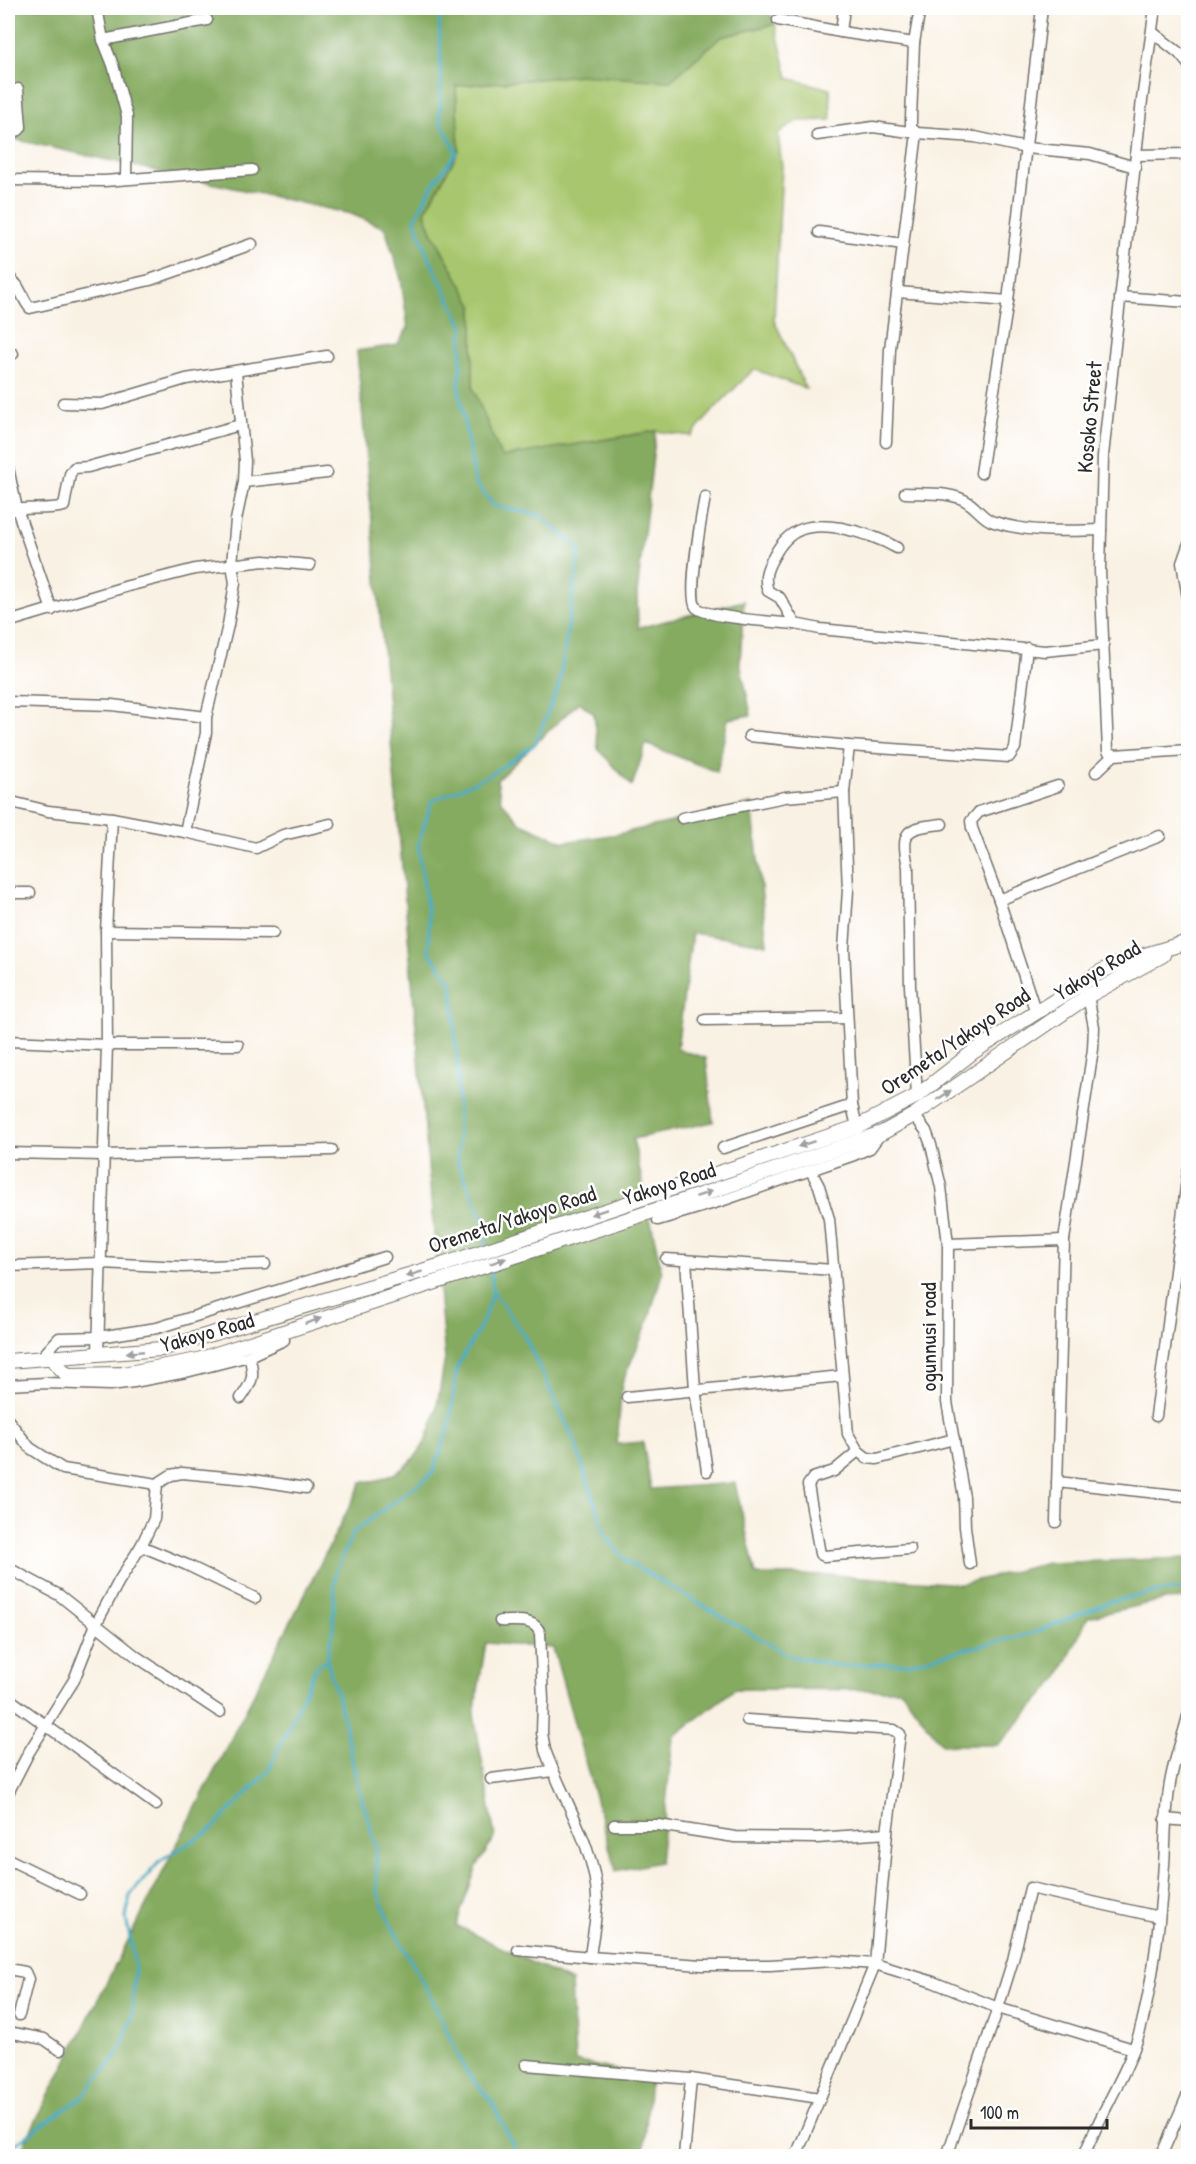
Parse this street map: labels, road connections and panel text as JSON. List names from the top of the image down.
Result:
{
  "streets": {
    "main road": ["Yakoyo Road", "Oremeta/Yakoyo Road"],
    "street": ["Kosoko Street", "ogunnusi road"]
  },
  "crossings": [
    ["Yakoyo Road", "Oremeta/Yakoyo Road"],
    ["Yakoyo Road", "ogunnusi road"]
  ],
  "one_way": ["Yakoyo Road", "Oremeta/Yakoyo Road"],
  "scale_bar": "100 m"
}
